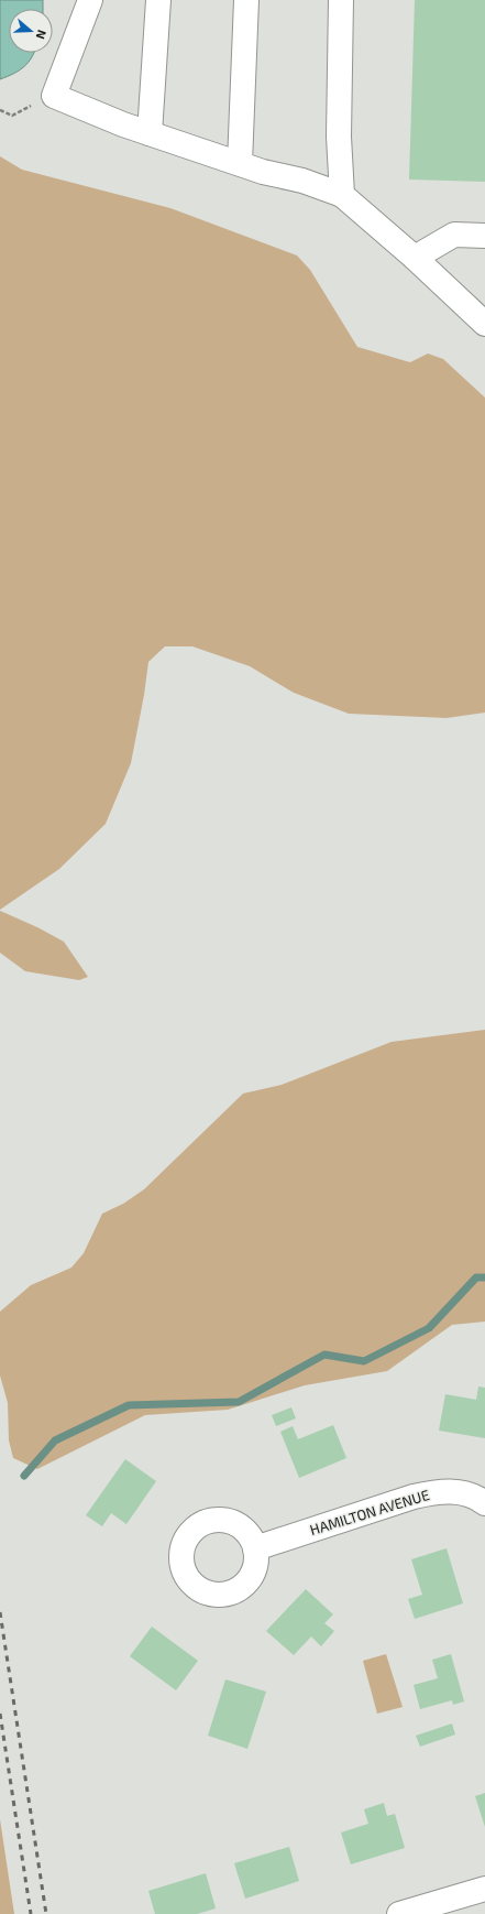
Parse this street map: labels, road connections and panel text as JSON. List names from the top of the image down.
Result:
{
  "streets": {
    "street": ["HAMILTON AVENUE"]
  },
  "north": "right"
}
